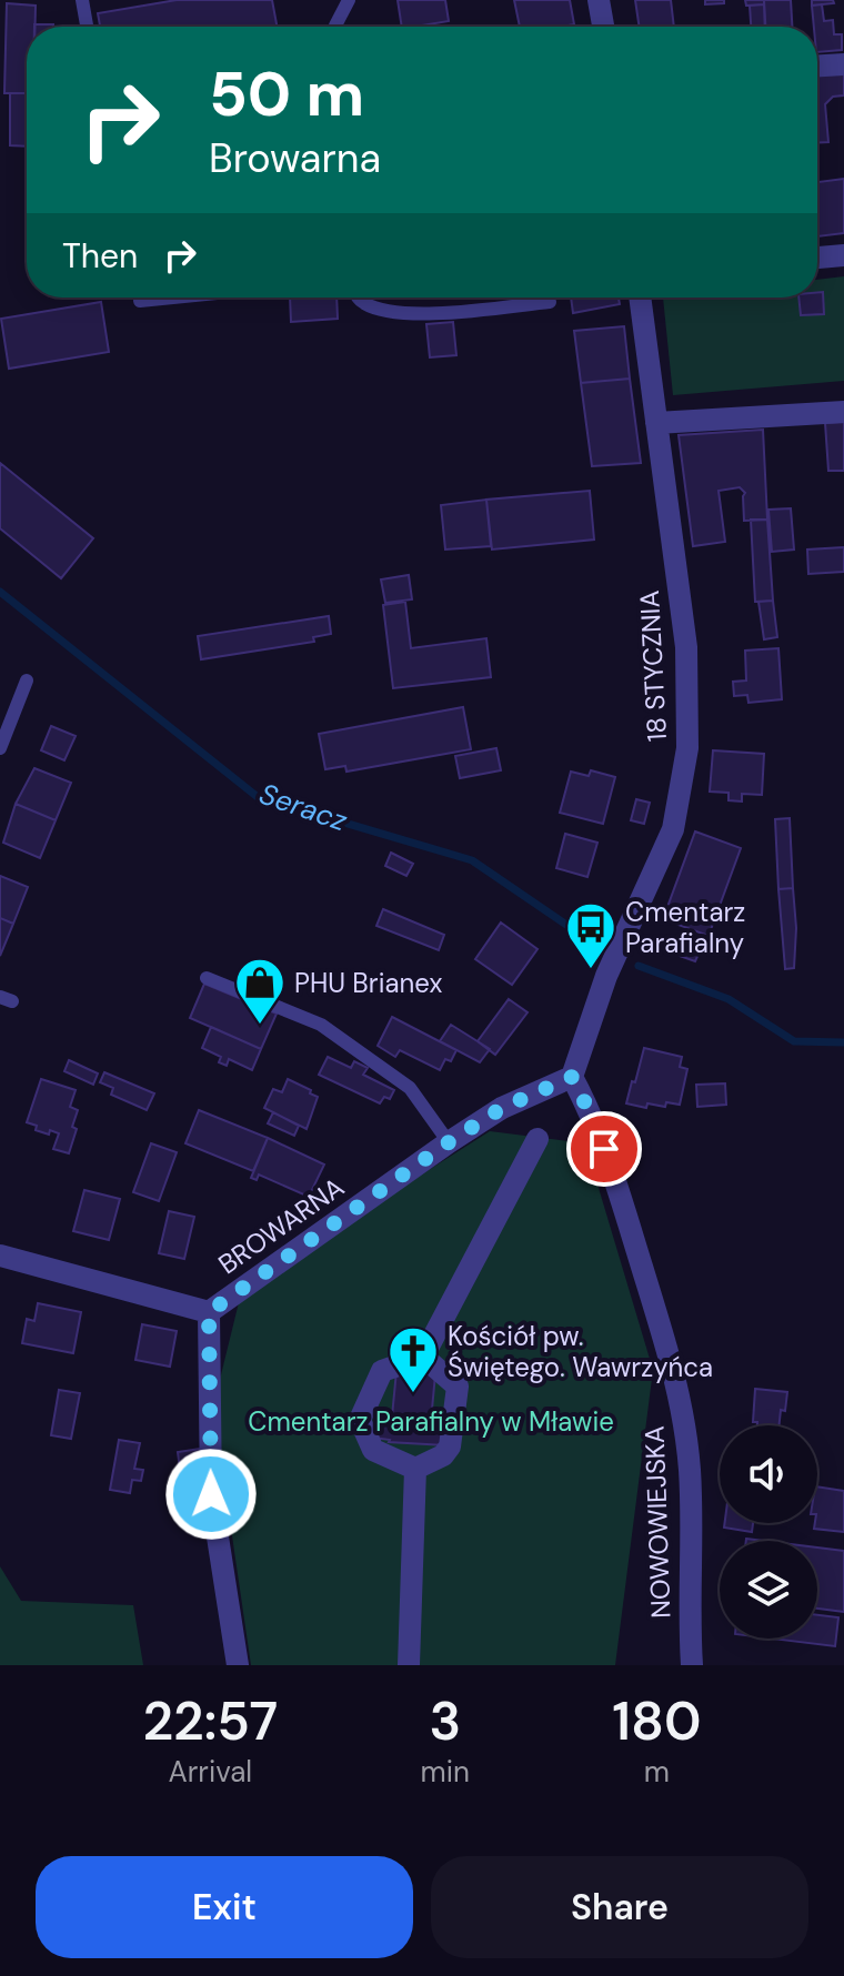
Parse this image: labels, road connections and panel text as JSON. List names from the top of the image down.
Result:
{
  "streets": {
    "street": ["18 STYCZNIA", "BROWARNA", "NOWOWIEJSKA"]
  },
  "crossings": [
    ["18 STYCZNIA", "BROWARNA"],
    ["18 STYCZNIA", "NOWOWIEJSKA"],
    ["BROWARNA", "NOWOWIEJSKA"]
  ],
  "water": ["Seracz"],
  "parks": ["Cmentarz Parafialny w Mławie"],
  "places": {
    "bus stop": ["Cmentarz Parafialny"],
    "shop": ["PHU Brianex"],
    "church": ["Kościół pw. Świętego. Wawrzyńca"]
  },
  "page": {
    "turn": ["50 m", "Browarna"],
    "then": "Then",
    "eta": [
      "22:57",
      "Arrival",
      "3",
      "min",
      "180",
      "m"
    ],
    "buttons": ["Exit", "Share"]
  }
}
